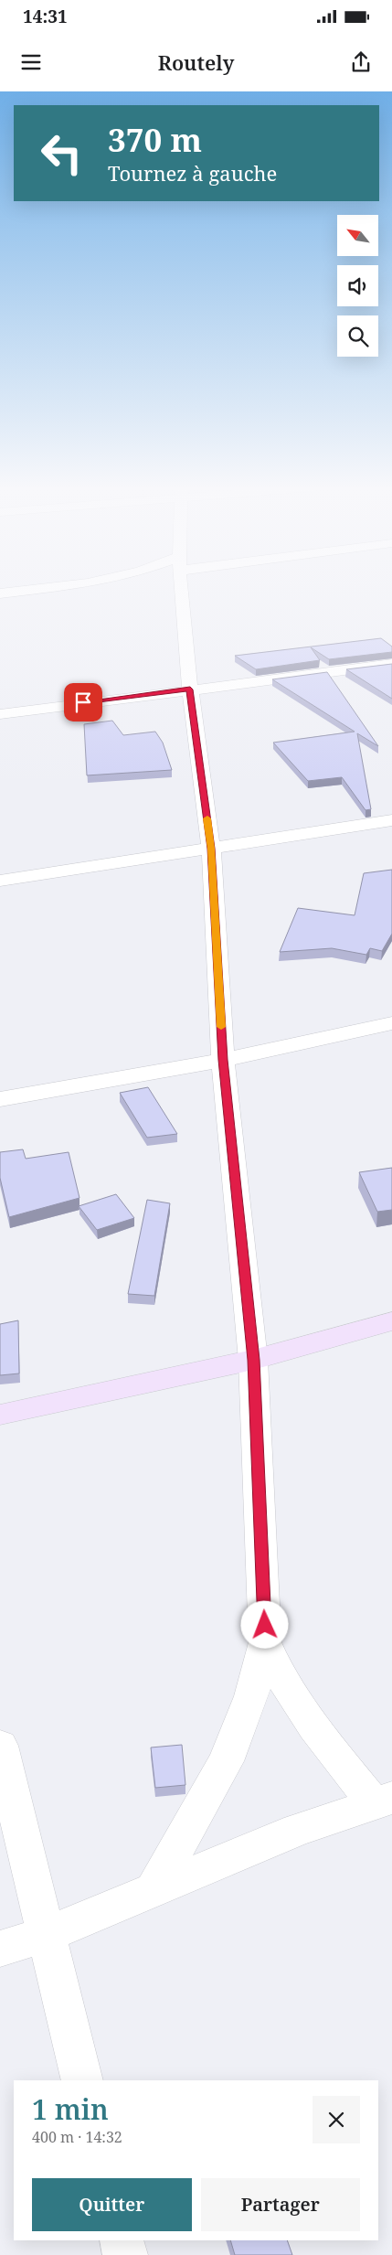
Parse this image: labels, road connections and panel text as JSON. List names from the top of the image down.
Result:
{
  "north": "top left",
  "page": {
    "status": "14:31",
    "header": "Routely",
    "turn": ["370 m", "Tournez à gauche"],
    "heading": ["1 min", "400 m · 14:32"],
    "buttons": ["Quitter", "Partager"]
  }
}
